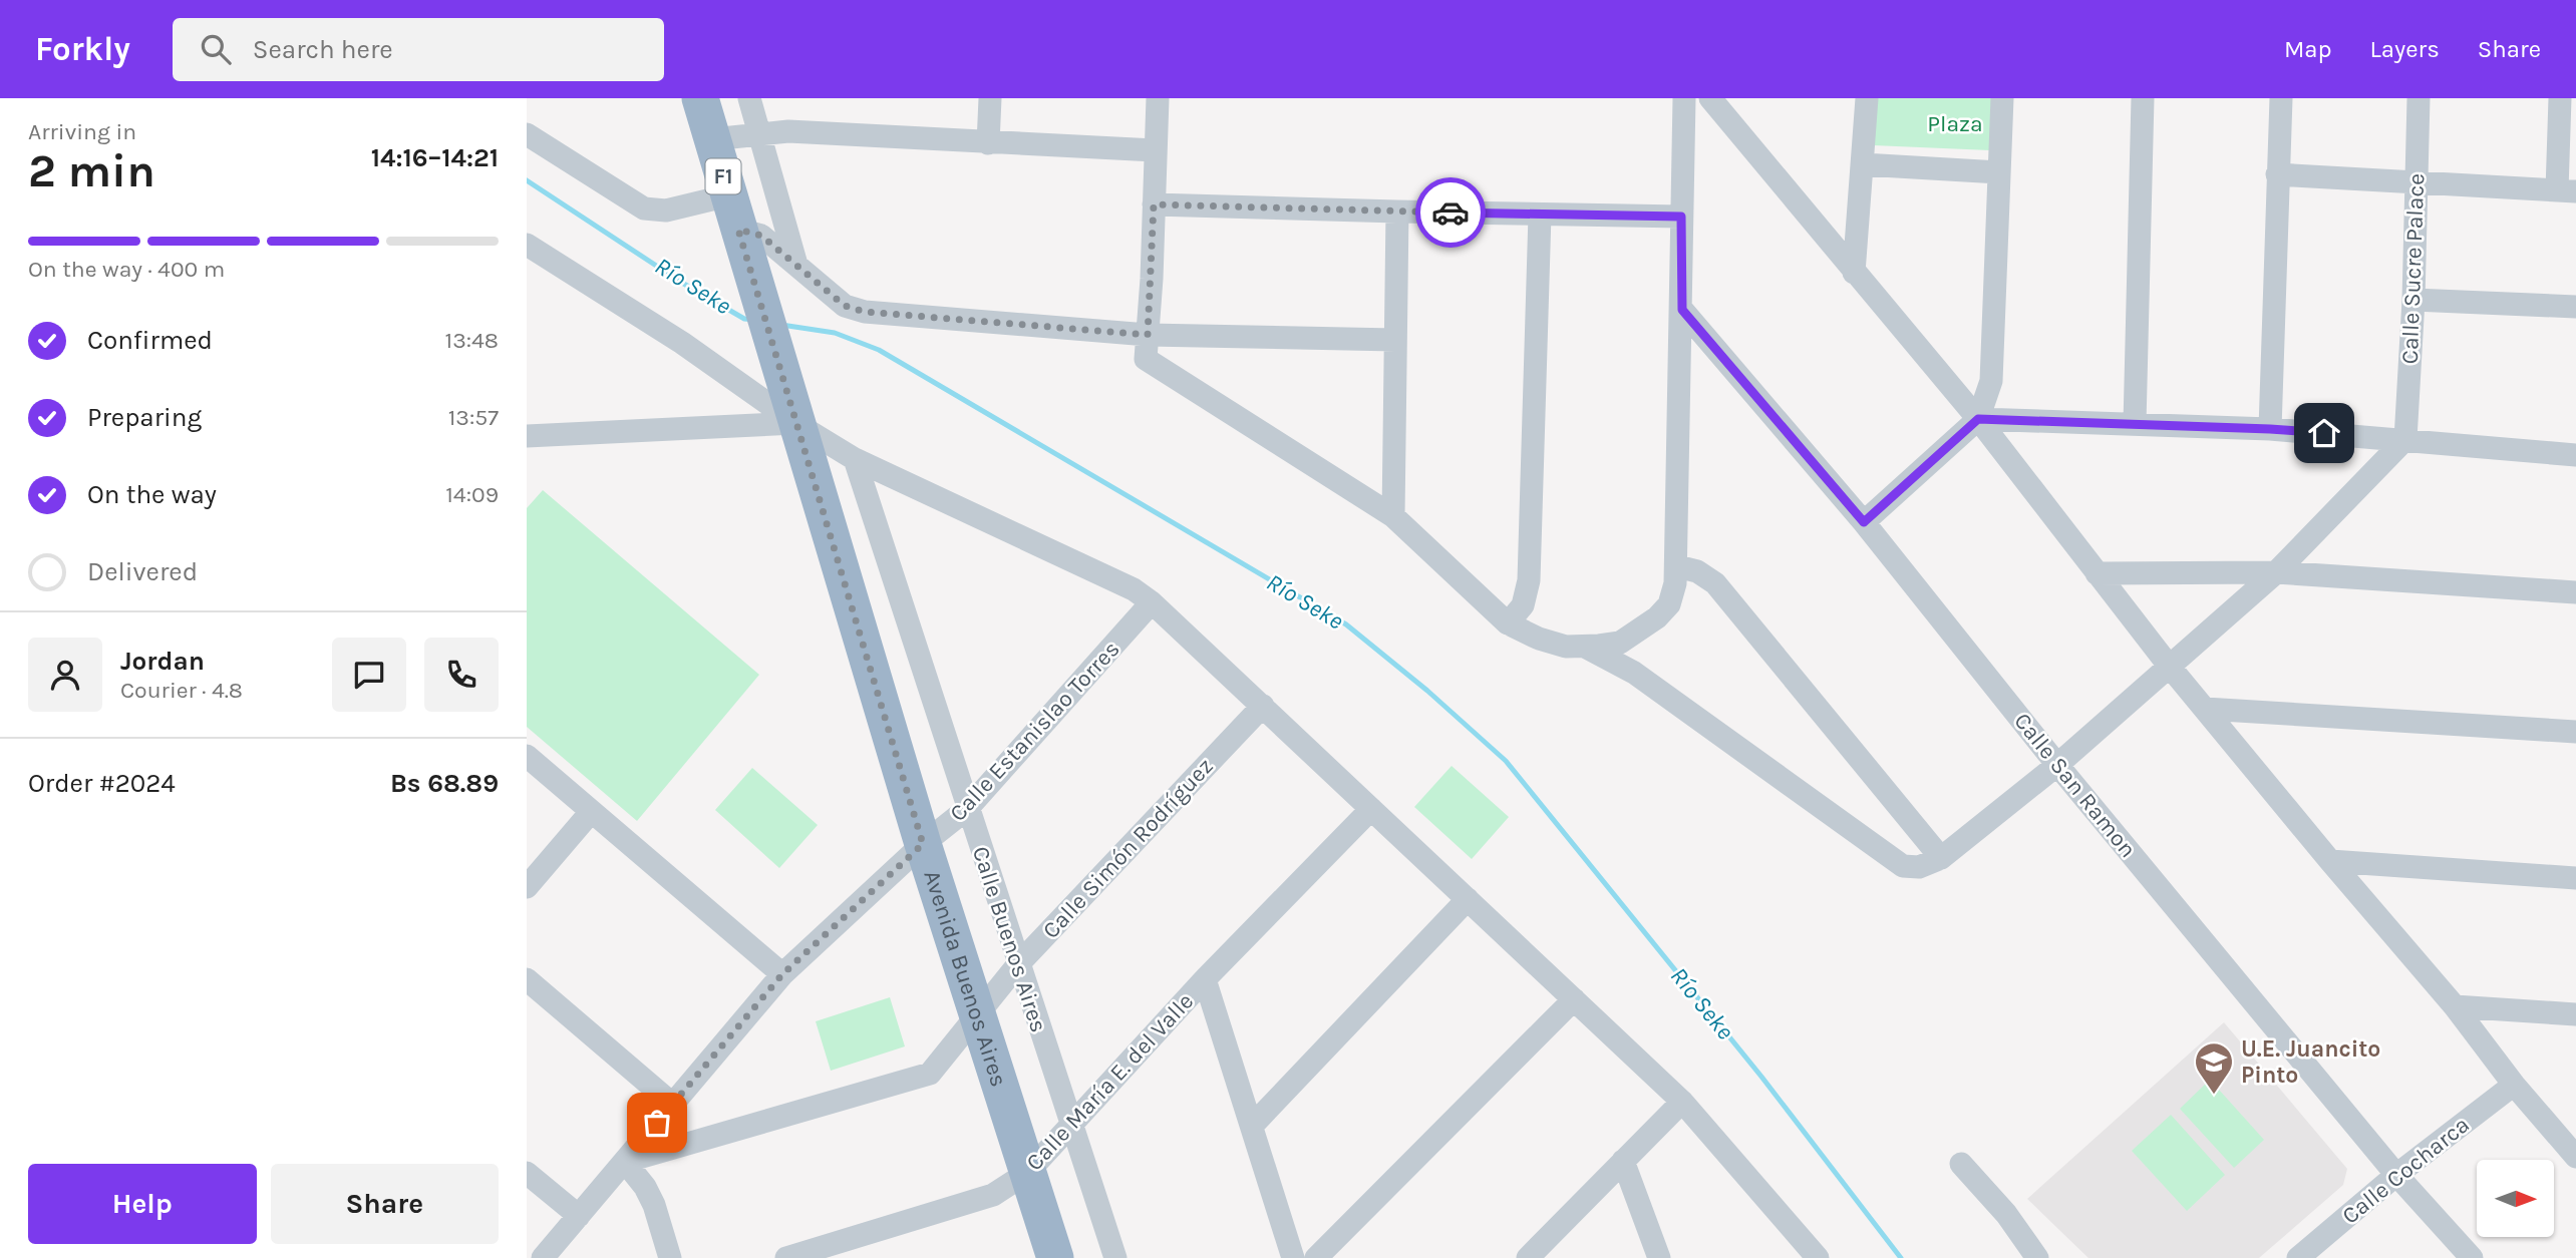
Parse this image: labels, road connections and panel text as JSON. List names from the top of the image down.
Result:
{
  "streets": {
    "highway": ["F1", "Avenida Buenos Aires"],
    "street": [
      "Calle Sucre Palace",
      "Calle Estanislao Torres",
      "Calle San Ramon",
      "Calle Simón Rodríguez",
      "Calle Buenos Aires",
      "Calle María E. del Valle",
      "Calle Cocharca"
    ]
  },
  "crossings": [
    ["F1", "Avenida Buenos Aires"],
    ["Calle Estanislao Torres", "Calle Simón Rodríguez"],
    ["Calle Estanislao Torres", "Calle Buenos Aires"],
    ["Calle Estanislao Torres", "Avenida Buenos Aires"],
    ["Calle San Ramon", "Calle Cocharca"],
    ["Calle Simón Rodríguez", "Calle Buenos Aires"],
    ["Calle Simón Rodríguez", "Avenida Buenos Aires"],
    ["Calle Buenos Aires", "Calle María E. del Valle"],
    ["Avenida Buenos Aires", "Calle María E. del Valle"]
  ],
  "water": ["Río Seke"],
  "parks": ["Plaza"],
  "places": {
    "school or university": ["U.E. Juancito Pinto"]
  },
  "north": "right",
  "page": {
    "header": "Forkly",
    "search": "Search here",
    "nav": ["Map", "Layers", "Share"],
    "heading": ["2 min", "Arriving in", "14:16–14:21"],
    "panel": [
      "Jordan",
      "Courier · 4.8",
      "Order #2024",
      "Bs 68.89"
    ],
    "bar": "On the way · 400 m",
    "list": [
      ["Confirmed", "13:48"],
      ["Preparing", "13:57"],
      ["On the way", "14:09"],
      "Delivered"
    ],
    "buttons": ["Help", "Share"]
  }
}
